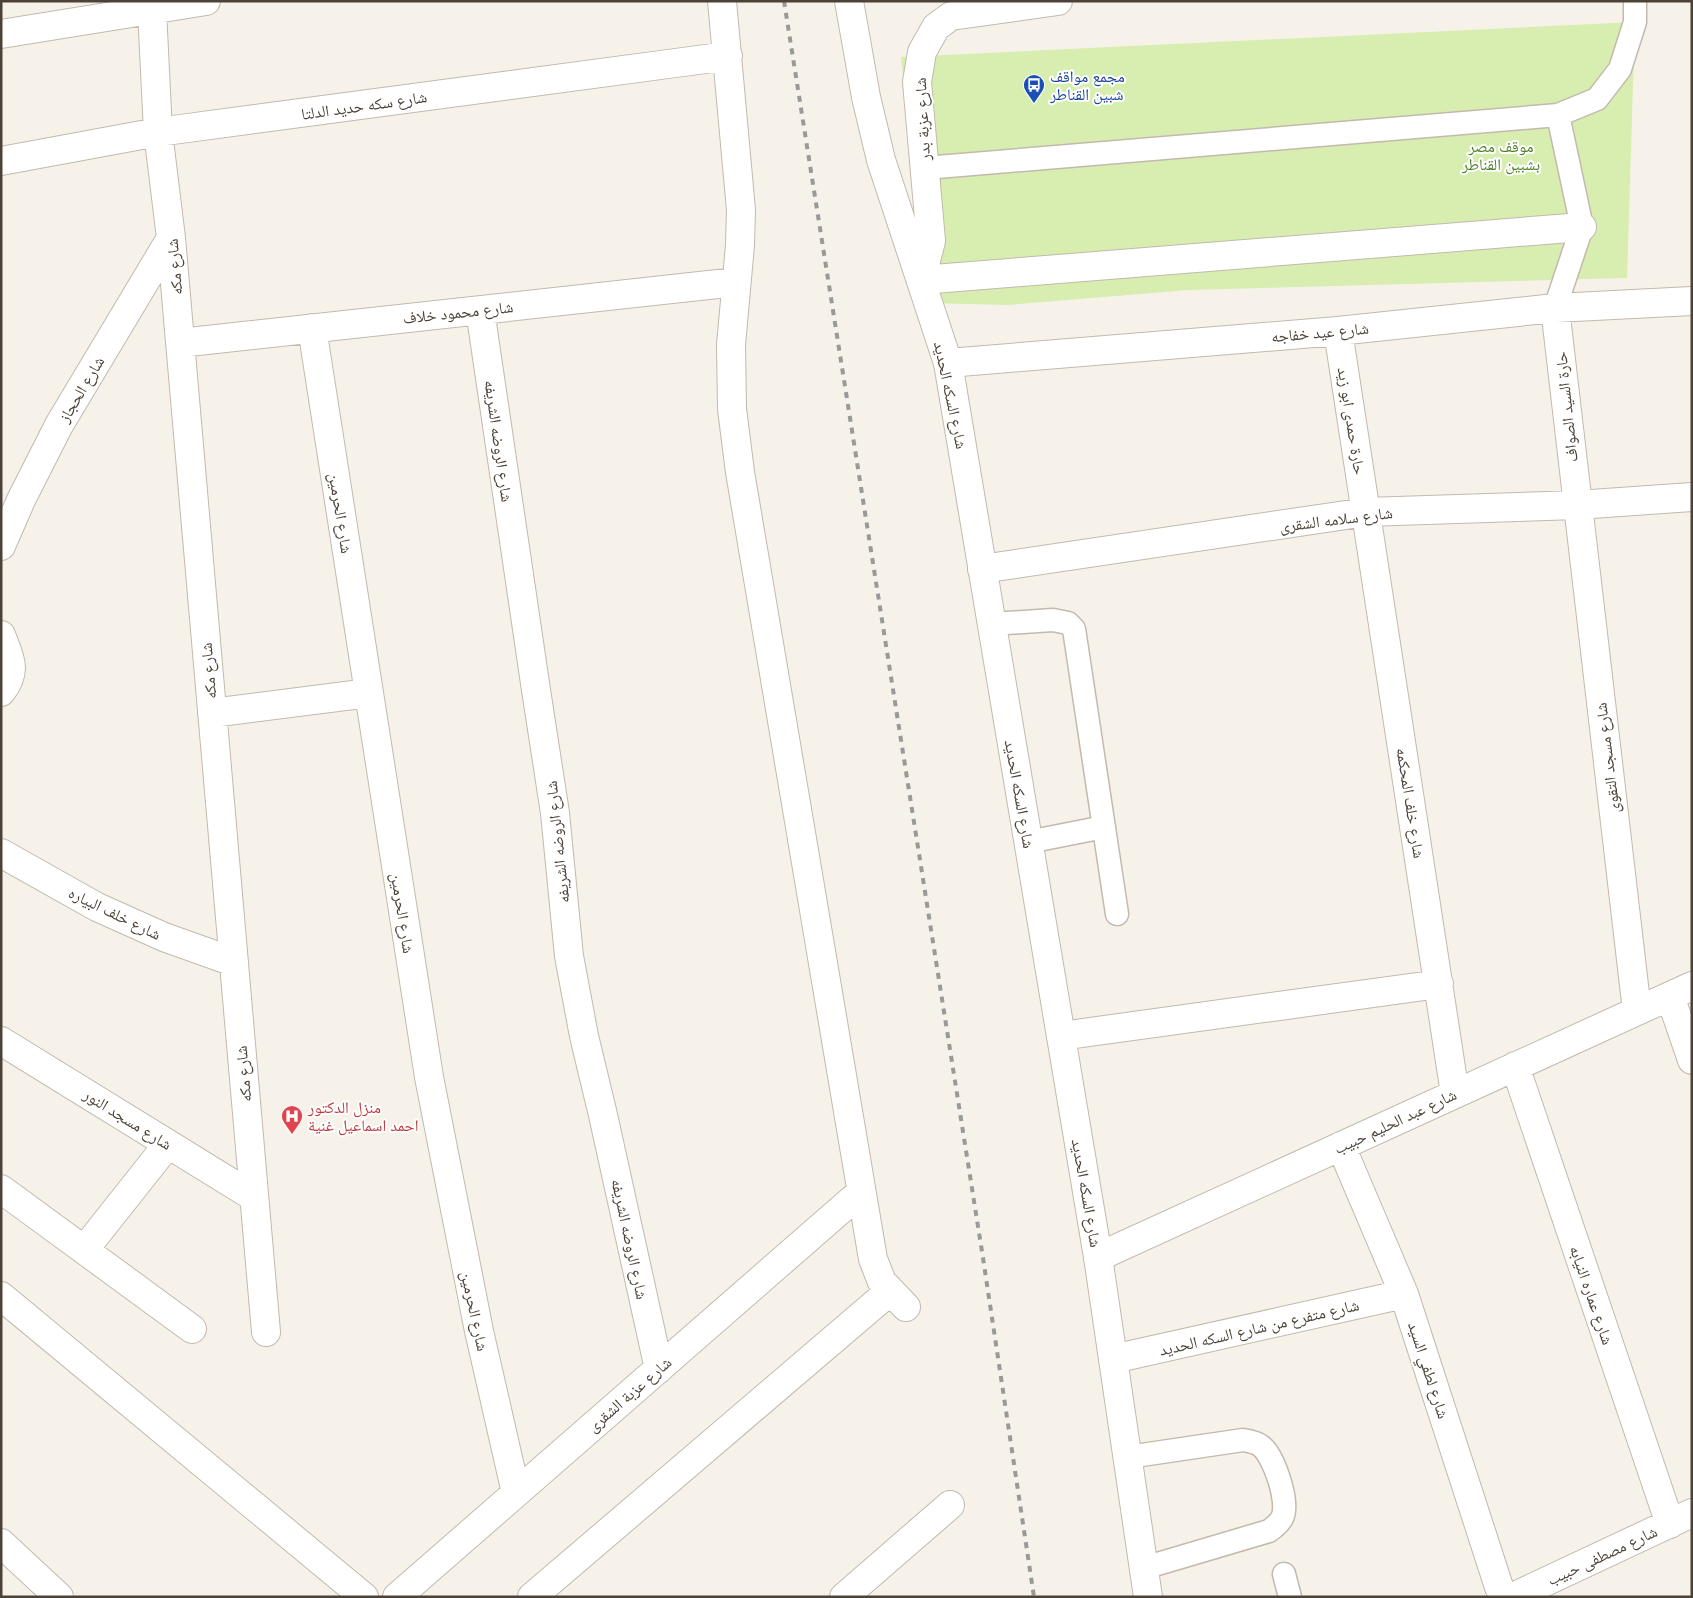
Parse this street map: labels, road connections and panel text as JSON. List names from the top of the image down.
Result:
{
  "streets": {
    "street": [
      "شارع سكه حديد الدلتا",
      "شارع عزبة بدر",
      "شارع مكه",
      "شارع محمود خلاف",
      "شارع عيد خفاجه",
      "شارع الحجاز",
      "شارع السكه الحديد",
      "حارة السيد الصواف",
      "حارة حمدى ابو زيد",
      "شارع الروضه الشريفه",
      "شارع الحرمين",
      "شارع سلامه الشقرى",
      "شارع مسجد التقوى",
      "شارع خلف المحكمه",
      "شارع خلف البياره",
      "شارع مسجد النور",
      "شارع عبد الحليم حبيب",
      "شارع عماره النيابه",
      "شارع متفرع من شارع السكه الحديد",
      "شارع لطفي السيد",
      "شارع عزبة الشقرى",
      "شارع مصطفى حبيب"
    ]
  },
  "crossings": [
    ["شارع سكه حديد الدلتا", "شارع مكه"],
    ["شارع عزبة بدر", "شارع السكه الحديد"],
    ["شارع مكه", "شارع محمود خلاف"],
    ["شارع مكه", "شارع الحجاز"],
    ["شارع مكه", "شارع خلف البياره"],
    ["شارع مكه", "شارع مسجد النور"],
    ["شارع محمود خلاف", "شارع الروضه الشريفه"],
    ["شارع محمود خلاف", "شارع الحرمين"],
    ["شارع عيد خفاجه", "شارع السكه الحديد"],
    ["شارع عيد خفاجه", "حارة السيد الصواف"],
    ["شارع عيد خفاجه", "حارة حمدى ابو زيد"],
    ["شارع السكه الحديد", "شارع سلامه الشقرى"],
    ["شارع السكه الحديد", "شارع عبد الحليم حبيب"],
    ["شارع السكه الحديد", "شارع متفرع من شارع السكه الحديد"],
    ["حارة السيد الصواف", "شارع سلامه الشقرى"],
    ["حارة السيد الصواف", "شارع مسجد التقوى"],
    ["حارة حمدى ابو زيد", "شارع سلامه الشقرى"],
    ["حارة حمدى ابو زيد", "شارع خلف المحكمه"],
    ["شارع الروضه الشريفه", "شارع عزبة الشقرى"],
    ["شارع الحرمين", "شارع عزبة الشقرى"],
    ["شارع سلامه الشقرى", "شارع مسجد التقوى"],
    ["شارع سلامه الشقرى", "شارع خلف المحكمه"],
    ["شارع مسجد التقوى", "شارع عبد الحليم حبيب"],
    ["شارع خلف المحكمه", "شارع عبد الحليم حبيب"],
    ["شارع عبد الحليم حبيب", "شارع عماره النيابه"],
    ["شارع عبد الحليم حبيب", "شارع لطفي السيد"],
    ["شارع عماره النيابه", "شارع مصطفى حبيب"],
    ["شارع متفرع من شارع السكه الحديد", "شارع لطفي السيد"],
    ["شارع لطفي السيد", "شارع مصطفى حبيب"]
  ],
  "parks": ["موقف مصر بشبين القناطر"],
  "places": {
    "bus stop": ["مجمع مواقف شبين القناطر"],
    "hospital": ["منزل الدكتور احمد اسماعيل غنية"]
  }
}
